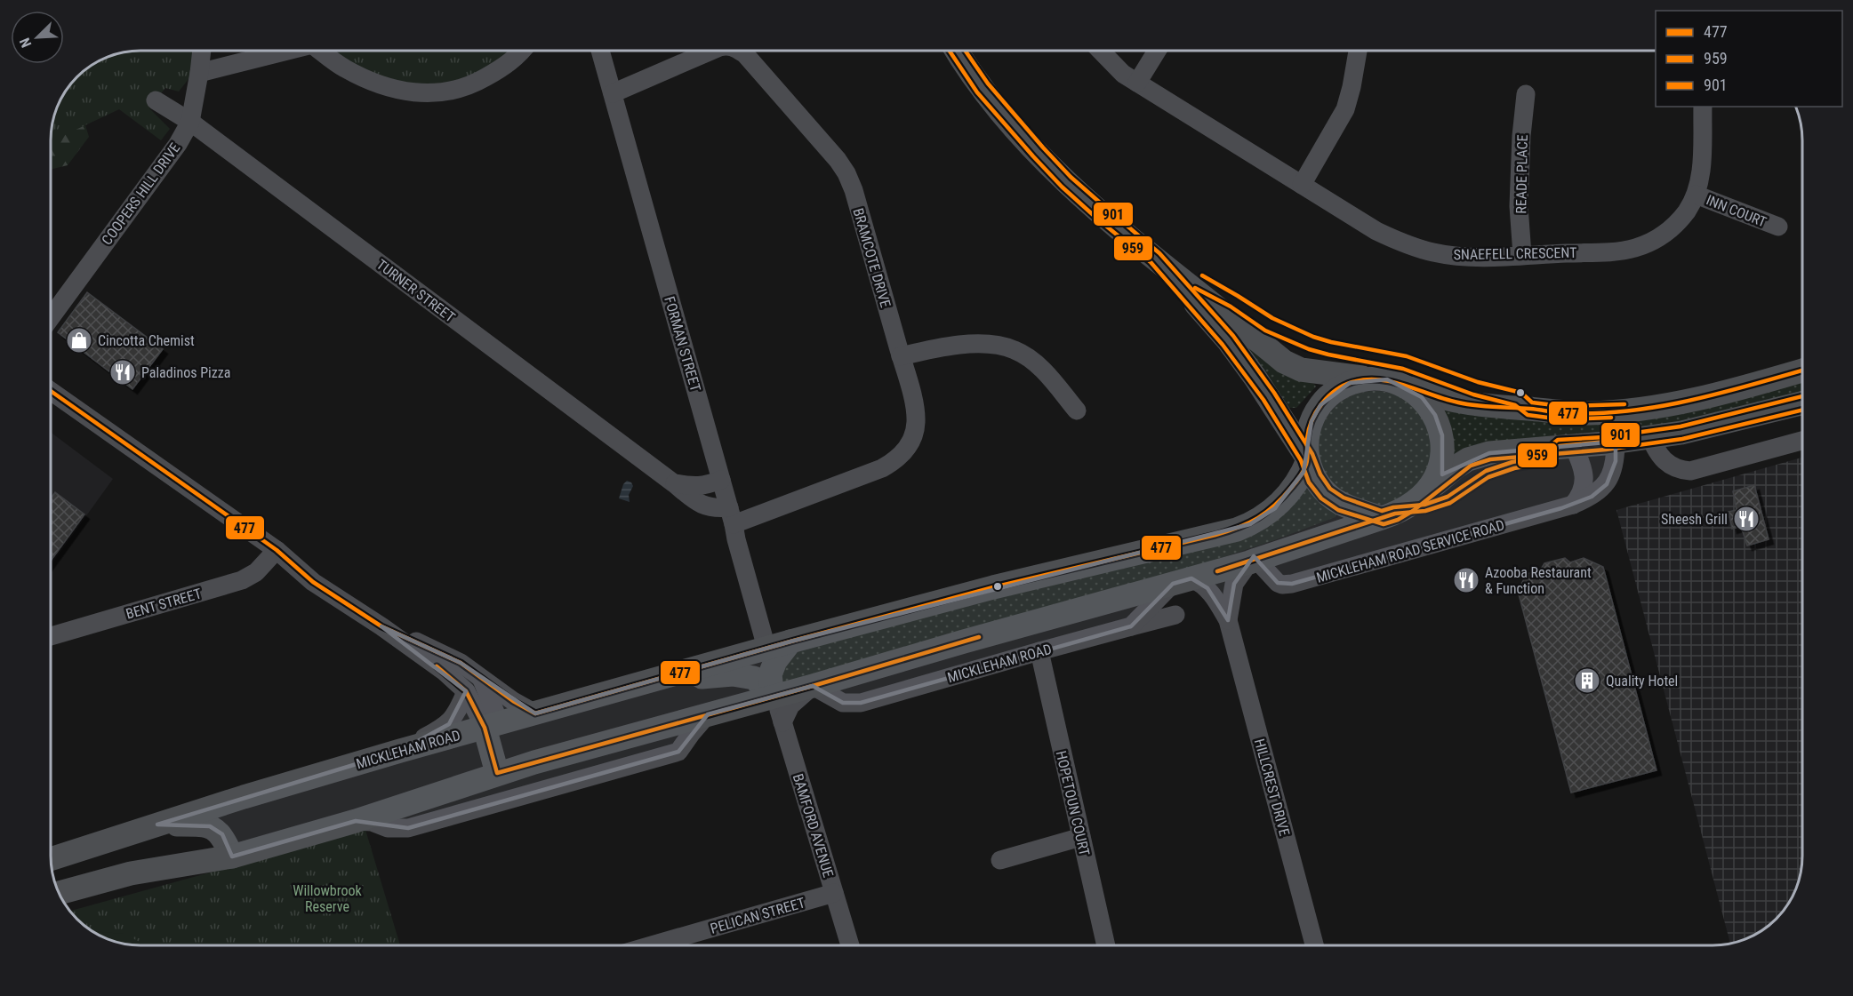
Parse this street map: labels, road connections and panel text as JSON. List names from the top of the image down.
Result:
{
  "streets": {
    "main road": ["MICKLEHAM ROAD"],
    "street": [
      "READE PLACE",
      "COOPERS HILL DRIVE",
      "INN COURT",
      "SNAEFELL CRESCENT",
      "BRAMCOTE DRIVE",
      "TURNER STREET",
      "FORMAN STREET",
      "MICKLEHAM ROAD SERVICE ROAD",
      "BENT STREET",
      "HILLCREST DRIVE",
      "HOPETOUN COURT",
      "BAMFORD AVENUE",
      "PELICAN STREET"
    ]
  },
  "crossings": [
    ["READE PLACE", "SNAEFELL CRESCENT"],
    ["COOPERS HILL DRIVE", "TURNER STREET"],
    ["INN COURT", "SNAEFELL CRESCENT"],
    ["BRAMCOTE DRIVE", "TURNER STREET"],
    ["BRAMCOTE DRIVE", "FORMAN STREET"],
    ["TURNER STREET", "FORMAN STREET"],
    ["FORMAN STREET", "MICKLEHAM ROAD"],
    ["MICKLEHAM ROAD SERVICE ROAD", "MICKLEHAM ROAD"],
    ["MICKLEHAM ROAD SERVICE ROAD", "HILLCREST DRIVE"],
    ["MICKLEHAM ROAD", "HILLCREST DRIVE"],
    ["MICKLEHAM ROAD", "HOPETOUN COURT"],
    ["MICKLEHAM ROAD", "BAMFORD AVENUE"],
    ["BAMFORD AVENUE", "PELICAN STREET"]
  ],
  "parks": ["Willowbrook Reserve"],
  "places": {
    "shop": ["Cincotta Chemist"],
    "restaurant": ["Paladinos Pizza", "Sheesh Grill", "Azooba Restaurant & Function"],
    "building": ["Quality Hotel"]
  },
  "lines": ["transit line 959", "transit line 901", "transit line 477"],
  "legend": ["477", "959", "901"],
  "north": "bottom left"
}
